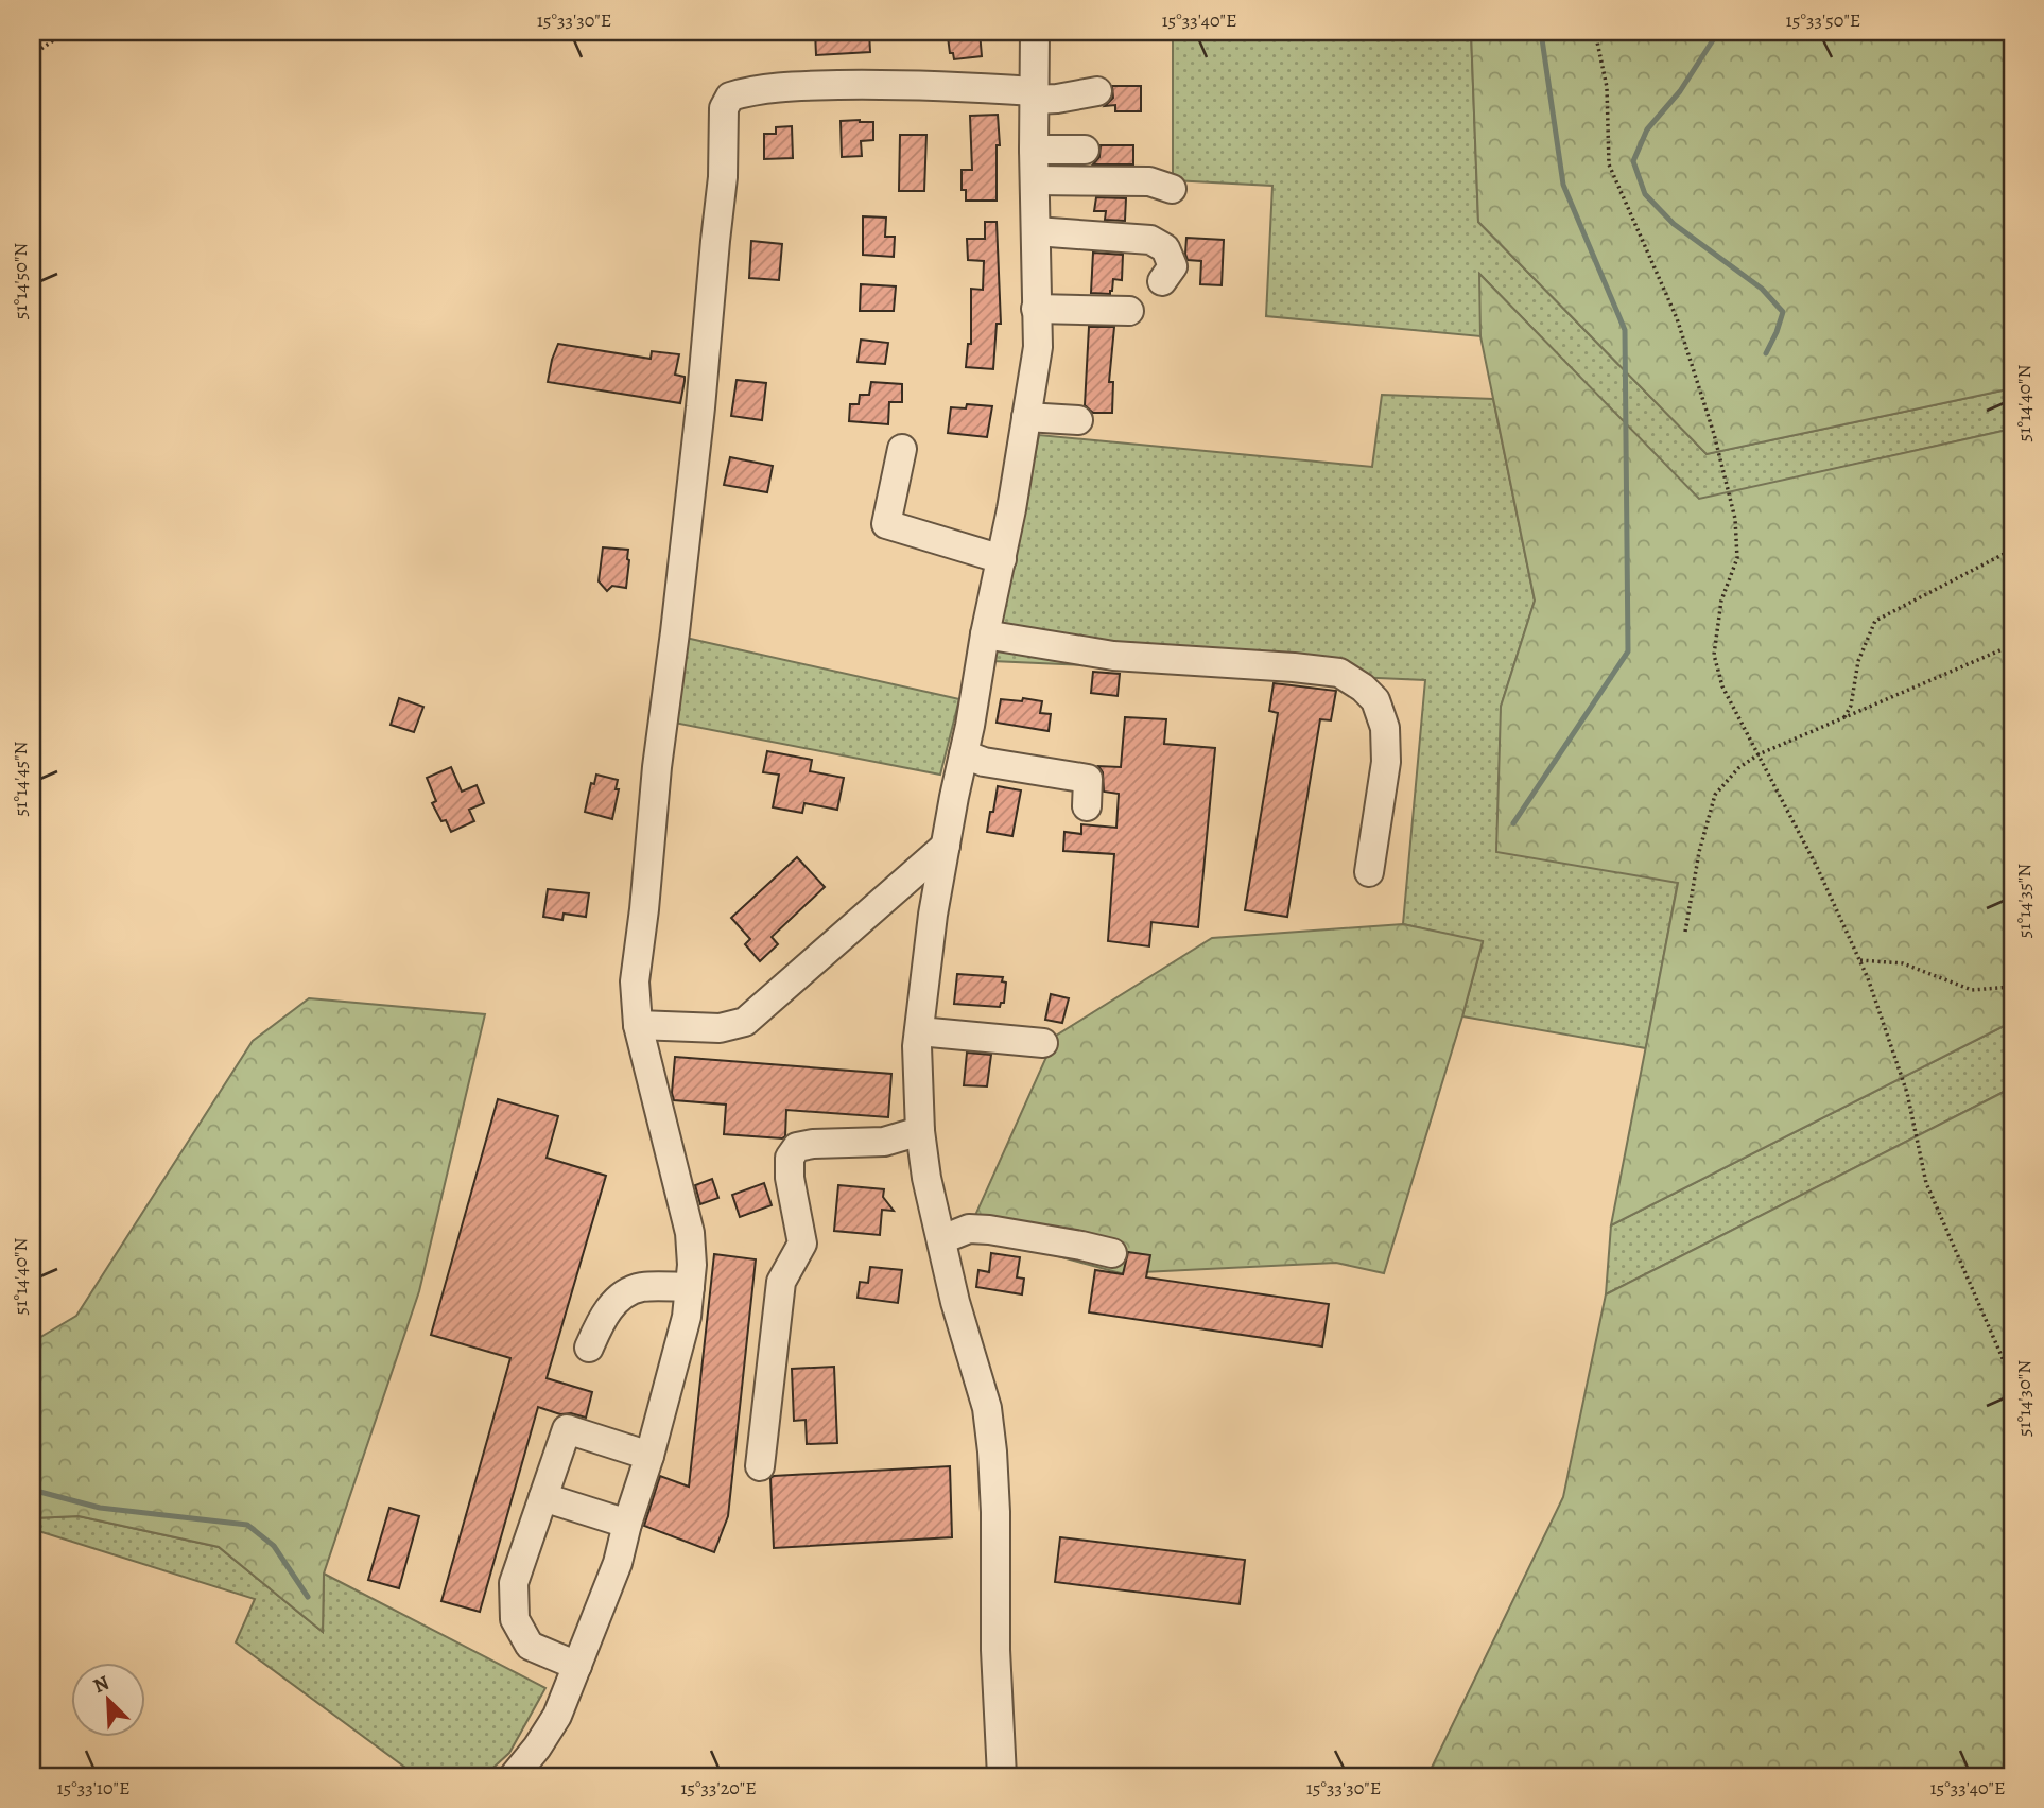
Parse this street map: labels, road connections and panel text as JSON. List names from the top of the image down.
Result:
{
  "north": "top left",
  "coordinates": [
    "15°33'30\"E",
    "15°33'40\"E",
    "15°33'50\"E",
    "51°14'50\"N",
    "51°14'40\"N",
    "51°14'45\"N",
    "51°14'35\"N",
    "51°14'30\"N",
    "15°33'10\"E",
    "15°33'20\"E"
  ]
}
